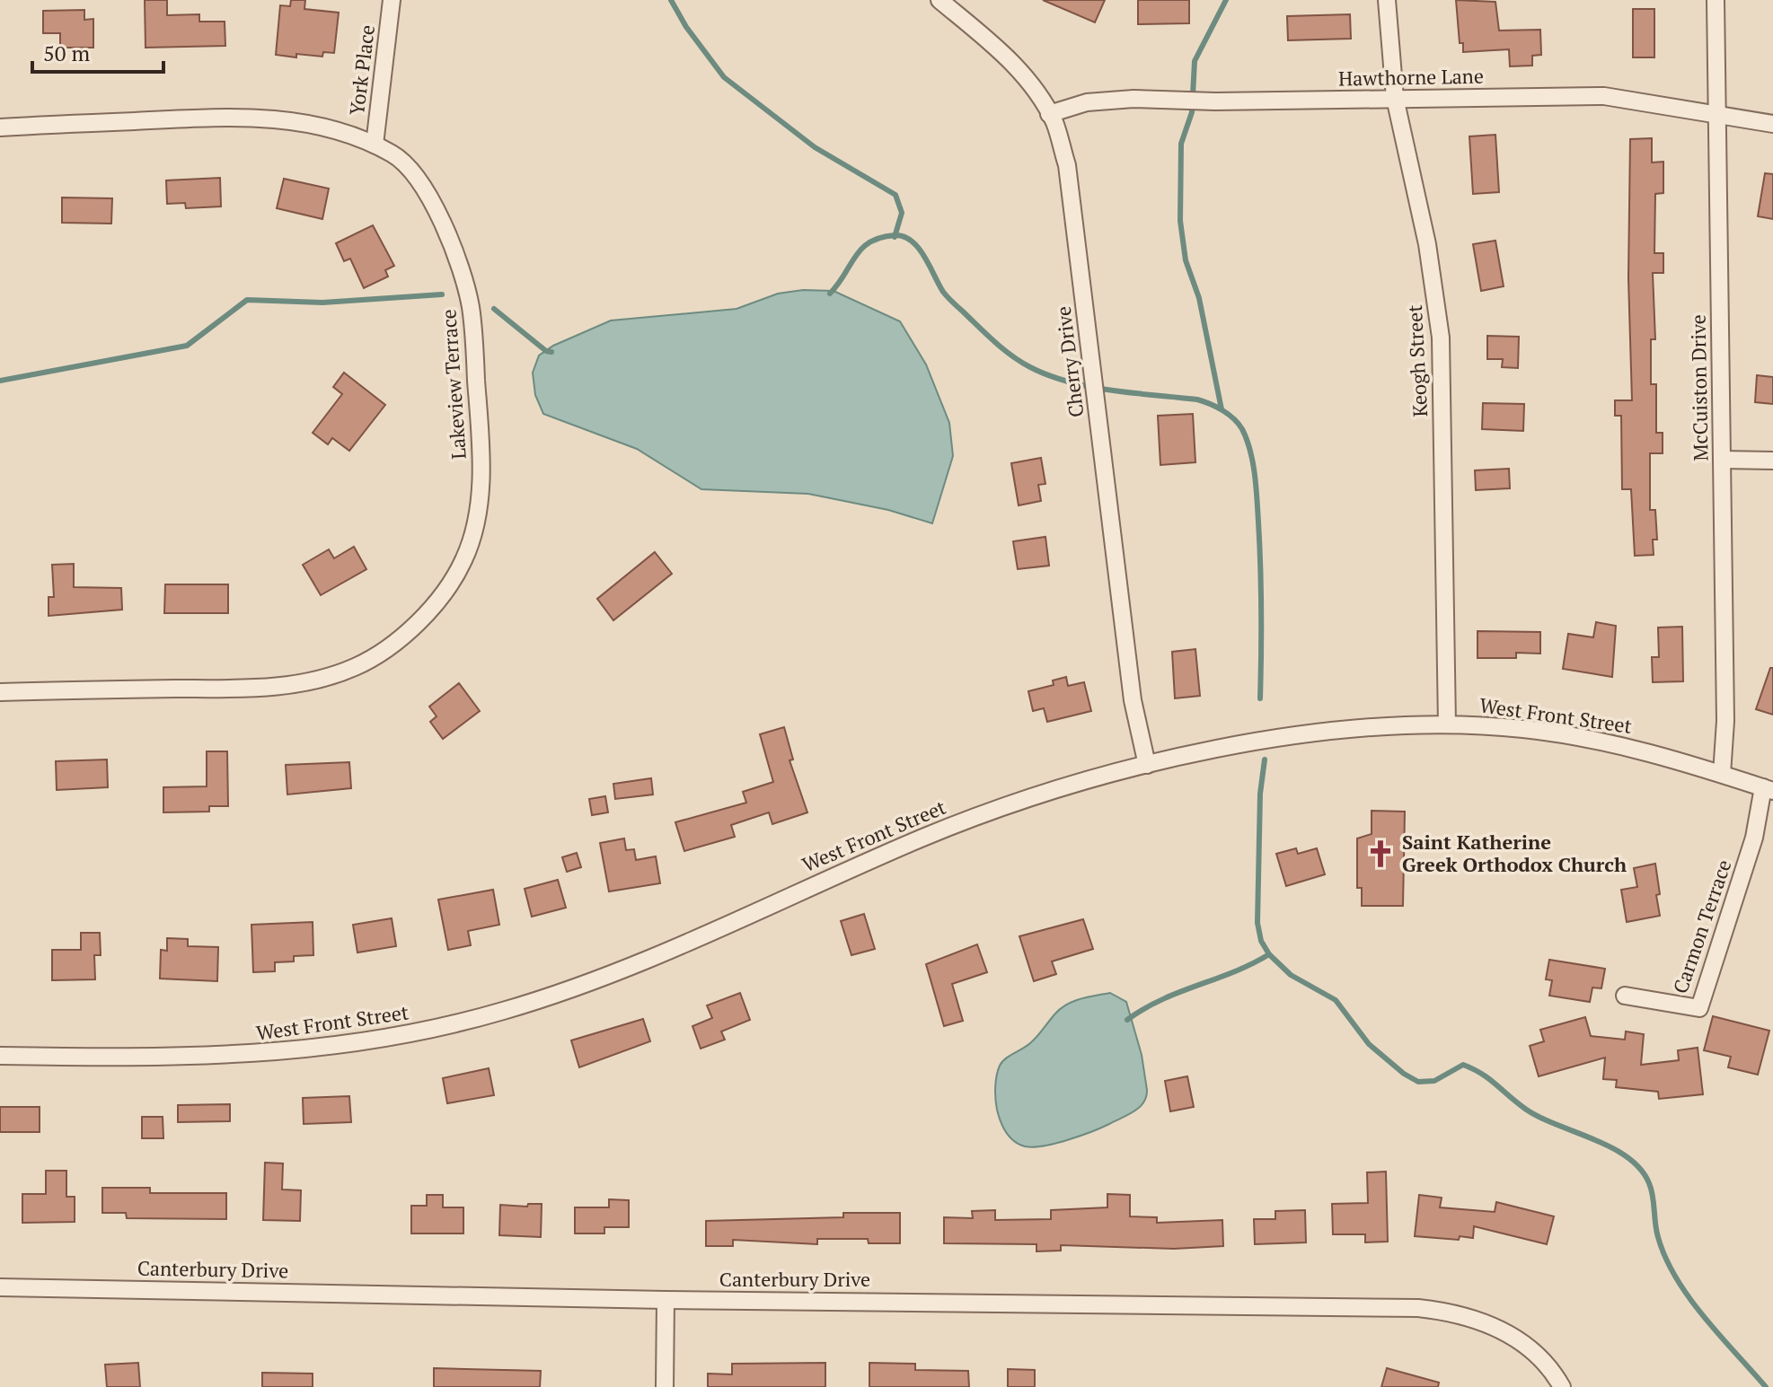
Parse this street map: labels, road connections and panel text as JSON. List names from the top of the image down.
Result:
{
  "streets": {
    "street": [
      "York Place",
      "Hawthorne Lane",
      "Keogh Street",
      "Cherry Drive",
      "Lakeview Terrace",
      "McCuiston Drive",
      "West Front Street",
      "Carmon Terrace",
      "Canterbury Drive"
    ]
  },
  "crossings": [
    ["York Place", "Lakeview Terrace"],
    ["Hawthorne Lane", "Keogh Street"],
    ["Hawthorne Lane", "Cherry Drive"],
    ["Hawthorne Lane", "McCuiston Drive"],
    ["Keogh Street", "West Front Street"],
    ["Cherry Drive", "West Front Street"],
    ["McCuiston Drive", "West Front Street"],
    ["West Front Street", "Carmon Terrace"]
  ],
  "places": {
    "church": ["Saint Katherine Greek Orthodox Church"]
  },
  "scale_bar": "50 m"
}
